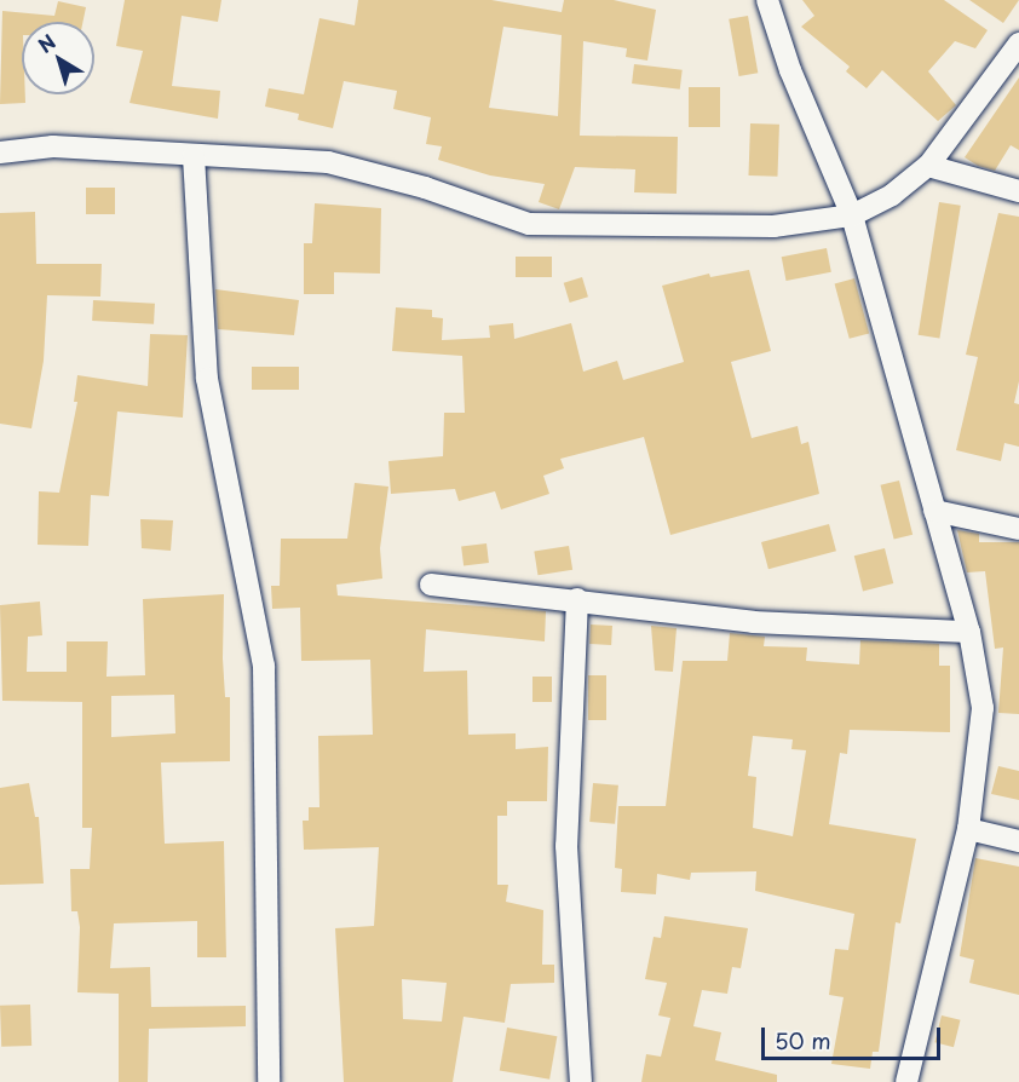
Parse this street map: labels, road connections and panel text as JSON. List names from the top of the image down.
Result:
{
  "scale_bar": "50 m",
  "north": "top left"
}
